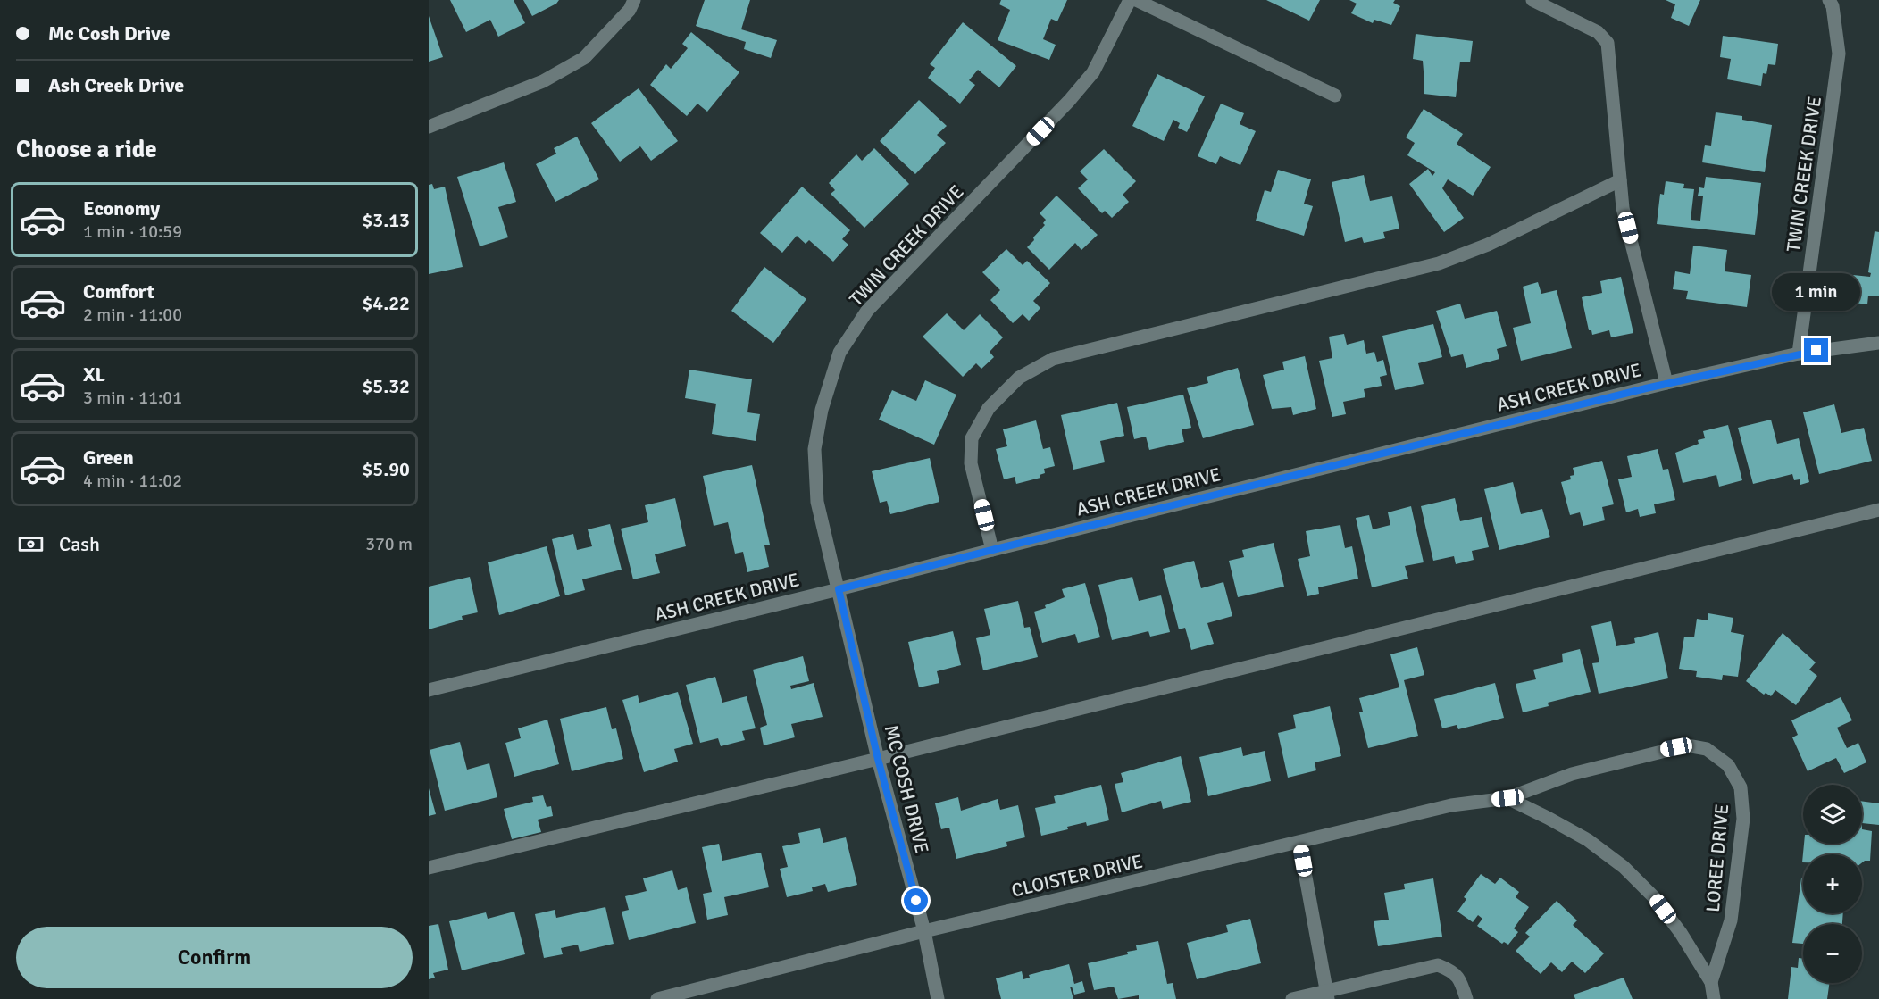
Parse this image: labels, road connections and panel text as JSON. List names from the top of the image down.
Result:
{
  "streets": {
    "street": [
      "TWIN CREEK DRIVE",
      "ASH CREEK DRIVE",
      "MC COSH DRIVE",
      "LOREE DRIVE",
      "CLOISTER DRIVE"
    ]
  },
  "crossings": [
    ["TWIN CREEK DRIVE", "ASH CREEK DRIVE"],
    ["TWIN CREEK DRIVE", "MC COSH DRIVE"],
    ["ASH CREEK DRIVE", "MC COSH DRIVE"],
    ["MC COSH DRIVE", "CLOISTER DRIVE"],
    ["LOREE DRIVE", "CLOISTER DRIVE"]
  ],
  "page": {
    "banner": ["Mc Cosh Drive", "Ash Creek Drive"],
    "heading": "Choose a ride",
    "list": [
      {
        "name": "Economy",
        "note": "1 min · 10:59",
        "value": "$3.13"
      },
      {
        "name": "Comfort",
        "note": "2 min · 11:00",
        "value": "$4.22"
      },
      {
        "name": "XL",
        "note": "3 min · 11:01",
        "value": "$5.32"
      },
      {
        "name": "Green",
        "note": "4 min · 11:02",
        "value": "$5.90"
      }
    ],
    "bubble": "1 min",
    "pay": ["Cash", "370 m"],
    "map_buttons": ["+", "−"],
    "buttons": "Confirm"
  }
}
